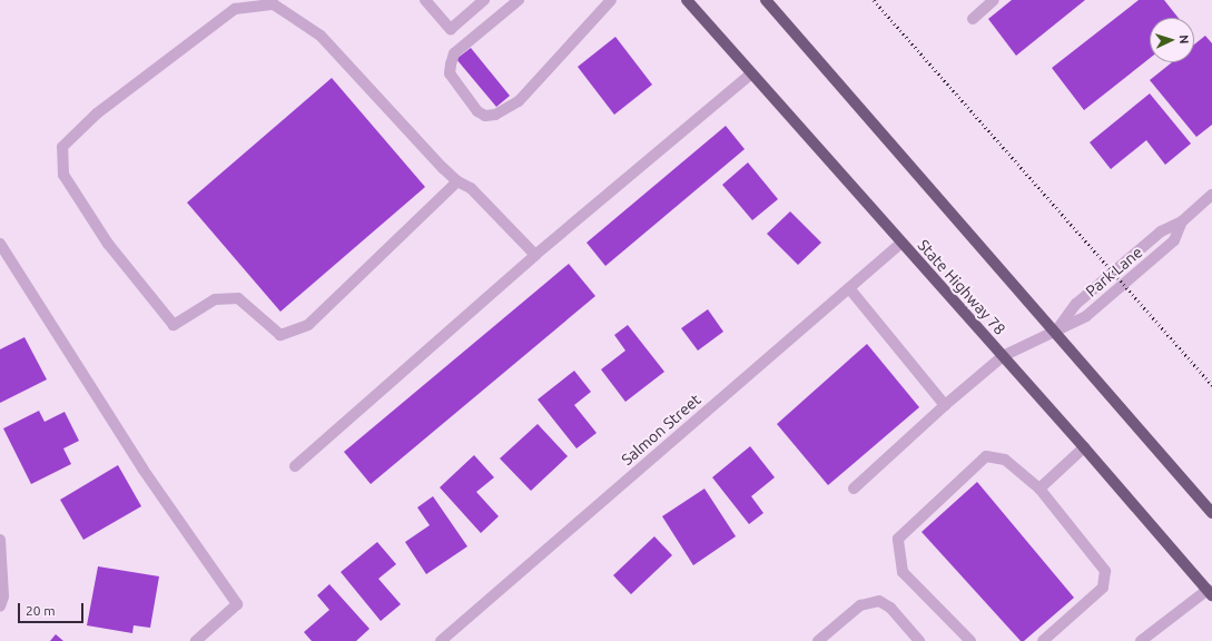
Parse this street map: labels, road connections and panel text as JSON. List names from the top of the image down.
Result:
{
  "streets": {
    "main road": ["State Highway 78"],
    "street": ["Park Lane", "Salmon Street"]
  },
  "crossings": [
    ["Park Lane", "State Highway 78"],
    ["State Highway 78", "Salmon Street"]
  ],
  "scale_bar": "20 m",
  "north": "right"
}
